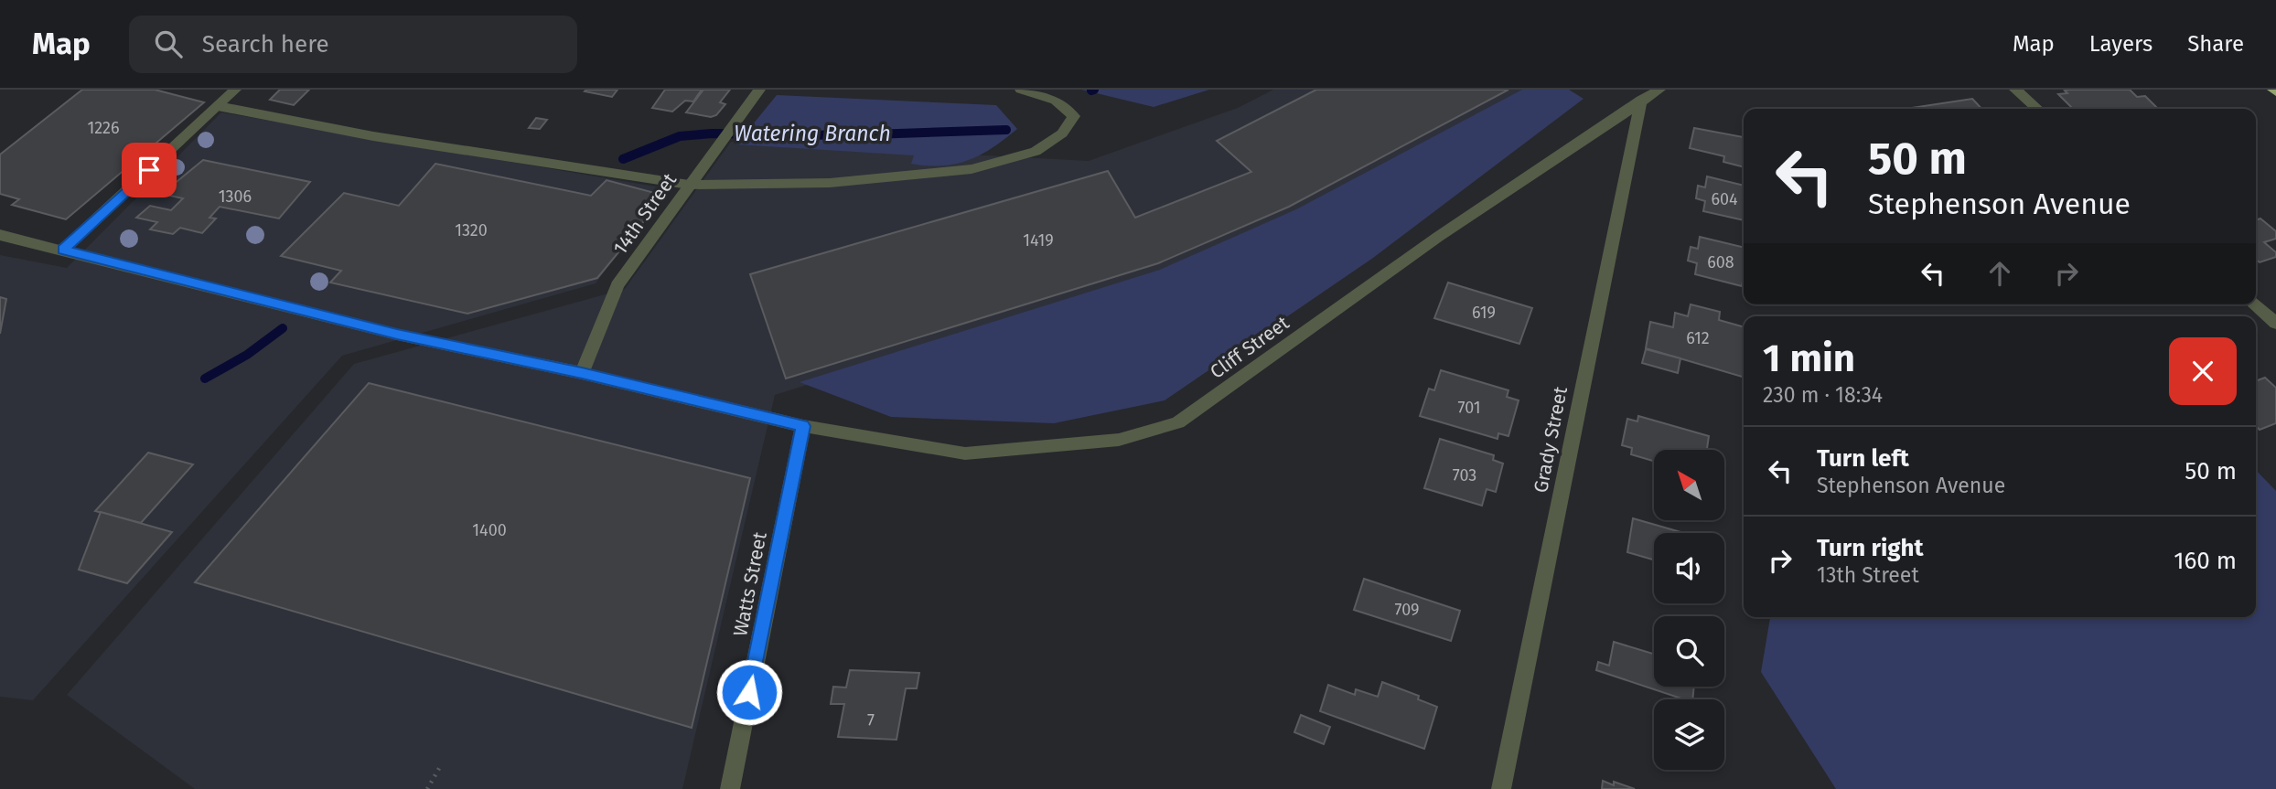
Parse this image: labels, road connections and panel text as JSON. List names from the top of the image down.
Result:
{
  "streets": {
    "street": [
      "14th Street",
      "Cliff Street",
      "Grady Street",
      "Watts Street"
    ]
  },
  "crossings": [
    ["14th Street", "Cliff Street"],
    ["Cliff Street", "Grady Street"],
    ["Cliff Street", "Watts Street"]
  ],
  "water": ["Watering Branch"],
  "house_numbers": [
    "1226",
    "1306",
    "604",
    "1320",
    "1419",
    "608",
    "619",
    "612",
    "701",
    "703",
    "1400",
    "709",
    "7"
  ],
  "north": "top left",
  "page": {
    "header": "Map",
    "search": "Search here",
    "nav": ["Map", "Layers", "Share"],
    "turn": ["50 m", "Stephenson Avenue"],
    "heading": ["1 min", "230 m · 18:34"],
    "list": [
      {
        "name": "Turn left",
        "note": "Stephenson Avenue",
        "value": "50 m"
      },
      {
        "name": "Turn right",
        "note": "13th Street",
        "value": "160 m"
      }
    ]
  }
}
